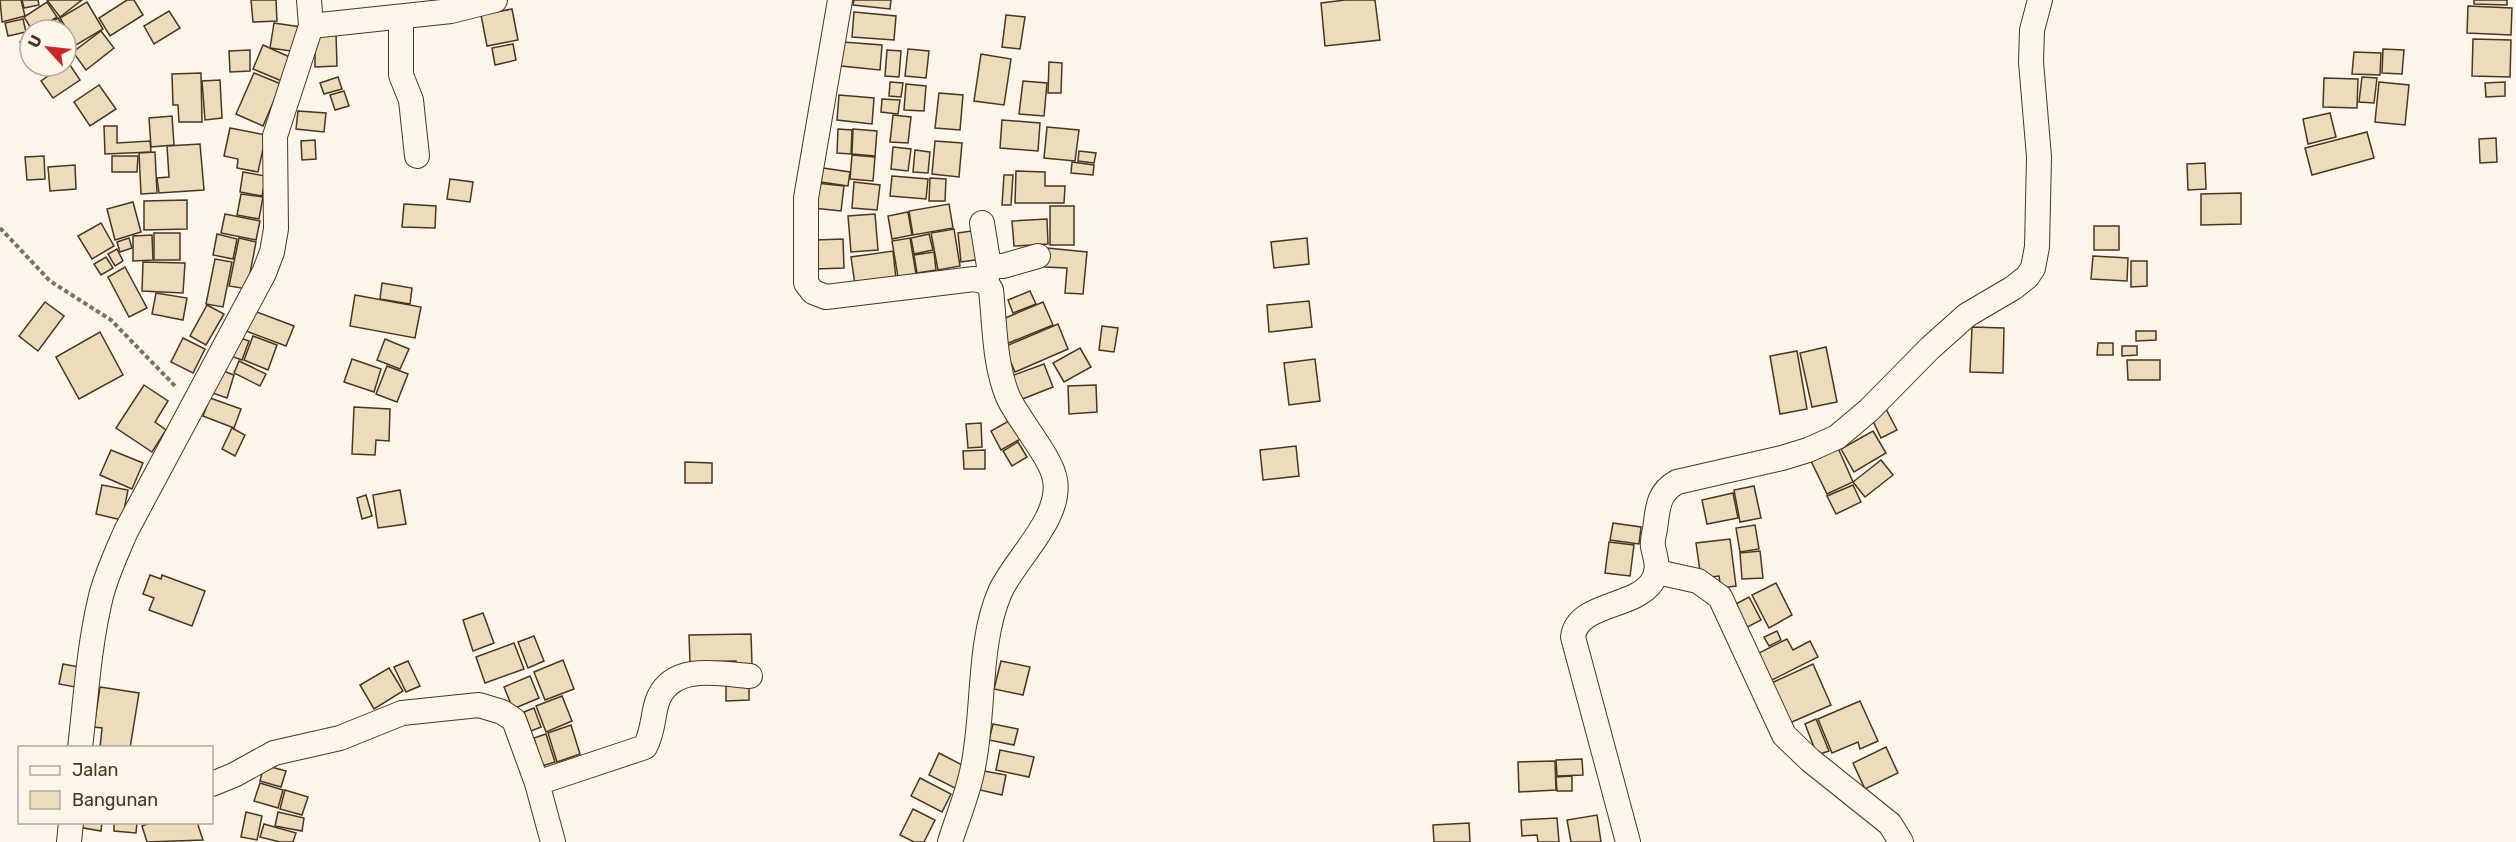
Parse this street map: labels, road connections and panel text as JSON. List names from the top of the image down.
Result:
{
  "legend": ["Jalan", "Bangunan"],
  "north": "top left"
}
